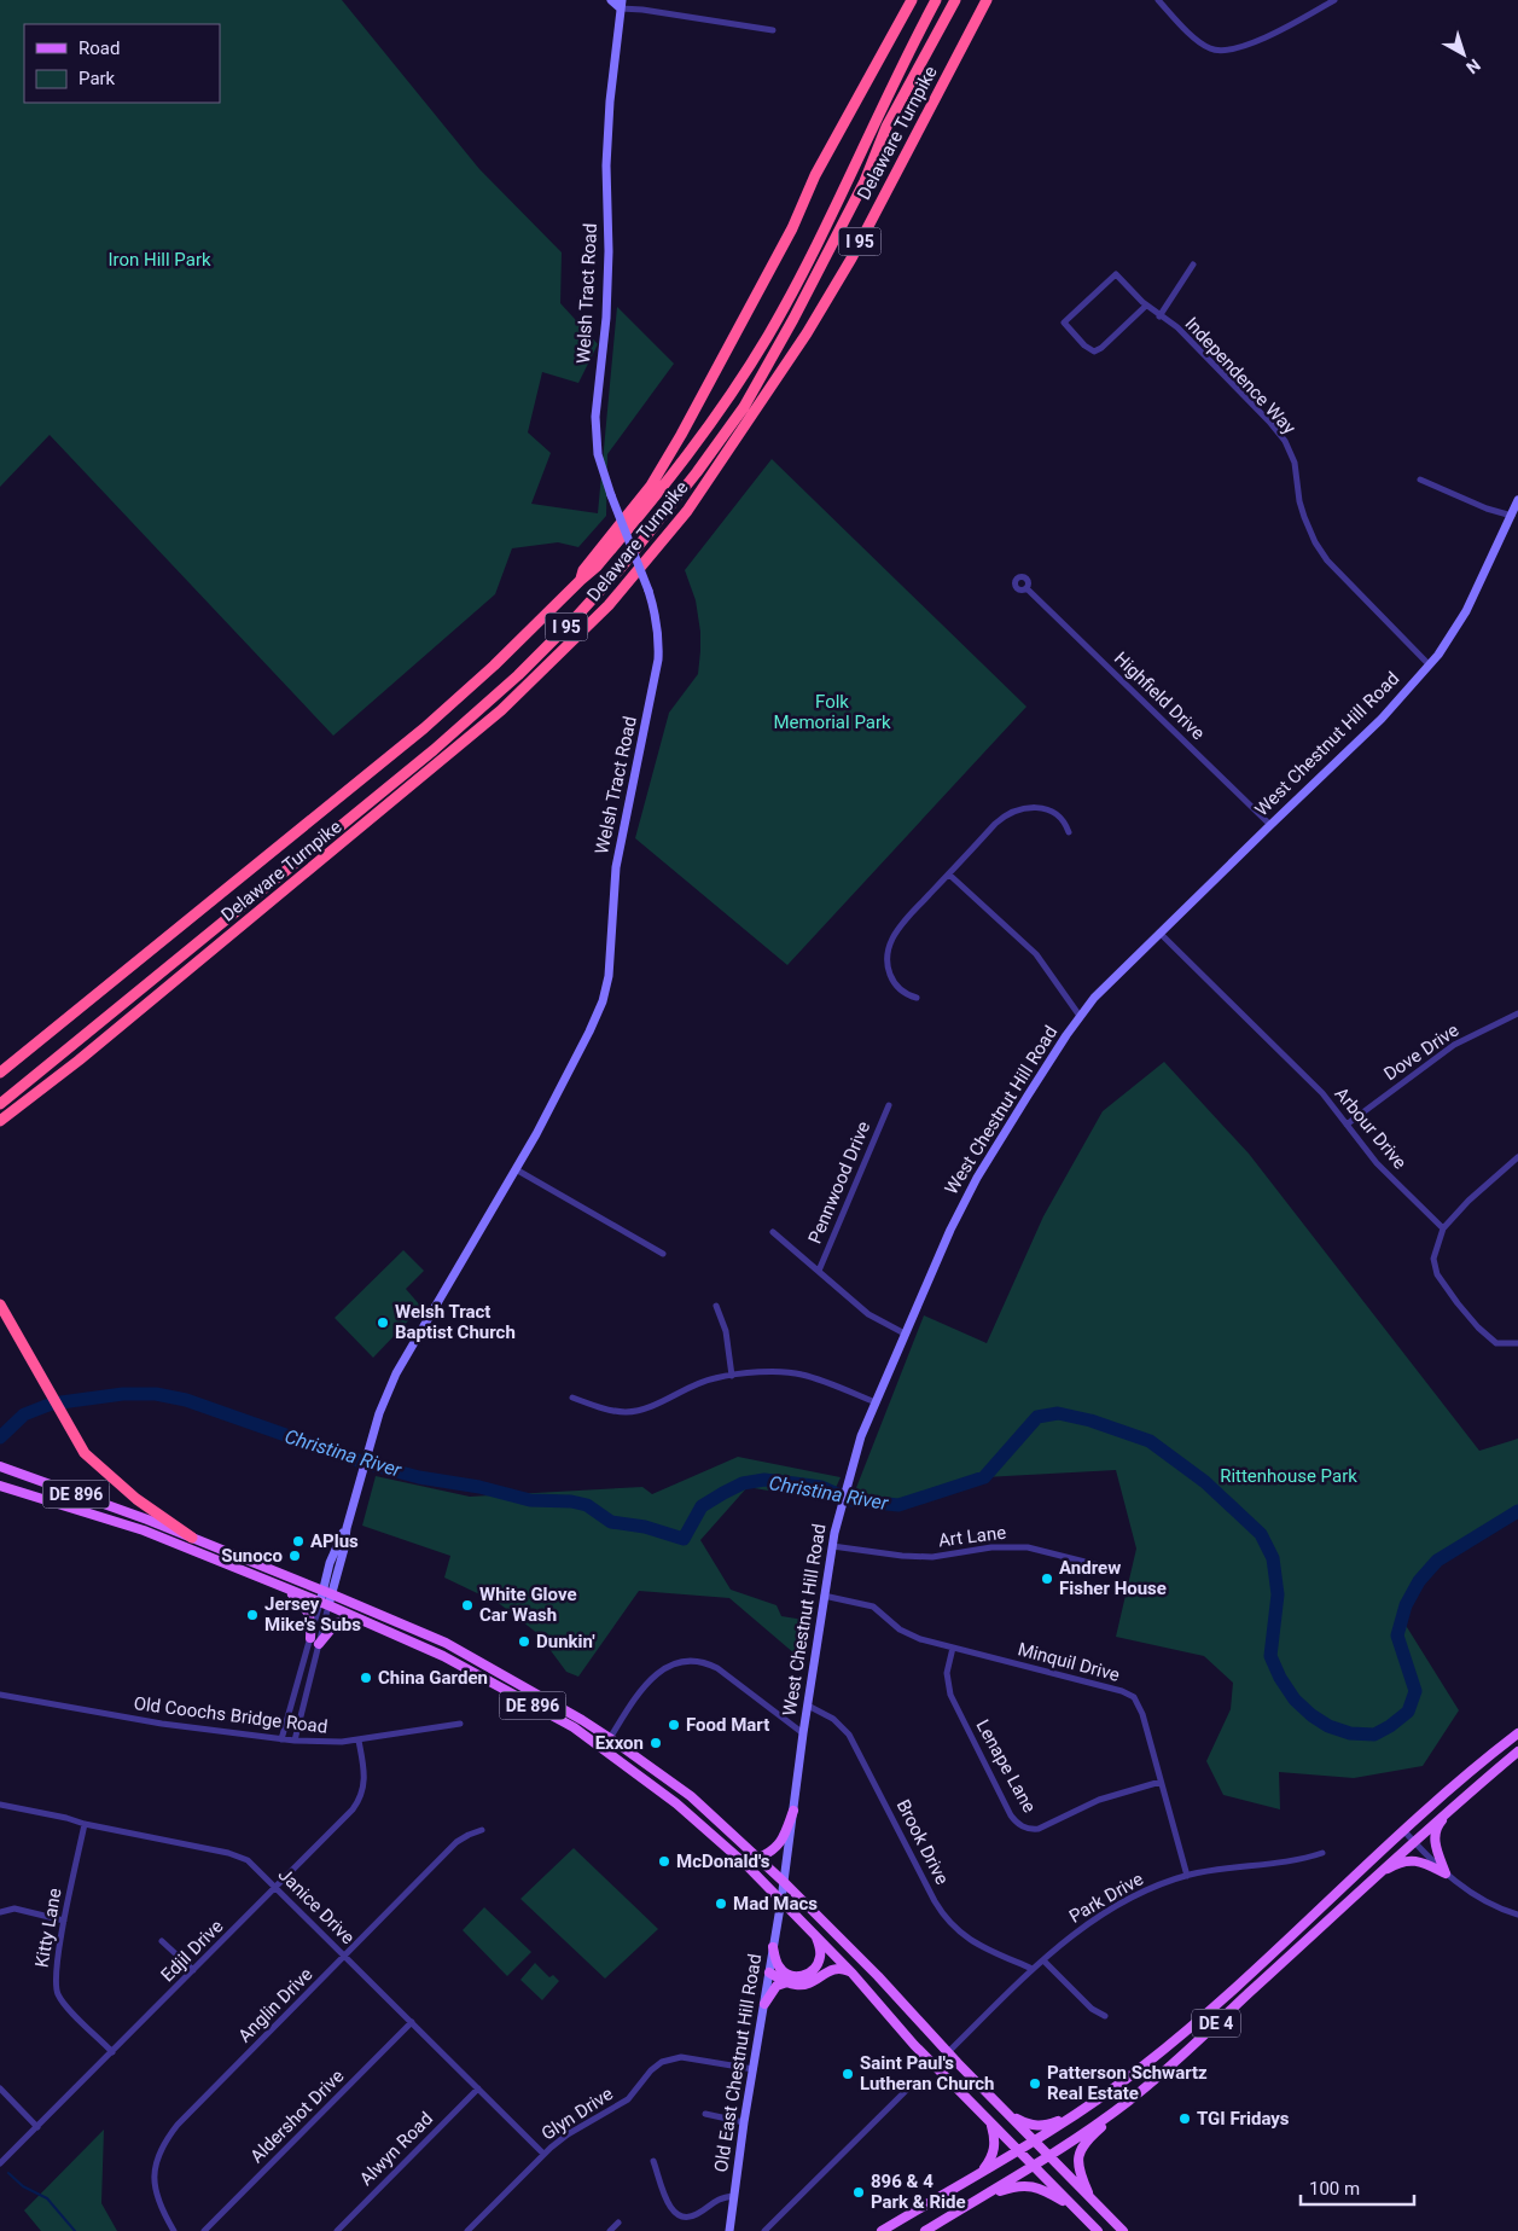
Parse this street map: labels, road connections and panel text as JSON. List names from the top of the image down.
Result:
{
  "streets": {
    "highway": ["Delaware Turnpike", "I 95"],
    "main road": ["DE 896", "DE 4"],
    "street": [
      "Welsh Tract Road",
      "Independence Way",
      "Highfield Drive",
      "West Chestnut Hill Road",
      "Dove Drive",
      "Arbour Drive",
      "Pennwood Drive",
      "Art Lane",
      "Minquil Drive",
      "Old Coochs Bridge Road",
      "Lenape Lane",
      "Brook Drive",
      "Park Drive",
      "Janice Drive",
      "Kitty Lane",
      "Edjil Drive",
      "Anglin Drive",
      "Old East Chestnut Hill Road",
      "Glyn Drive",
      "Aldershot Drive",
      "Alwyn Road"
    ]
  },
  "crossings": [
    ["Welsh Tract Road", "DE 896"],
    ["Welsh Tract Road", "Old Coochs Bridge Road"],
    ["Independence Way", "West Chestnut Hill Road"],
    ["Highfield Drive", "West Chestnut Hill Road"],
    ["West Chestnut Hill Road", "Arbour Drive"],
    ["West Chestnut Hill Road", "DE 896"],
    ["West Chestnut Hill Road", "Art Lane"],
    ["West Chestnut Hill Road", "Minquil Drive"],
    ["West Chestnut Hill Road", "Brook Drive"],
    ["West Chestnut Hill Road", "Old East Chestnut Hill Road"],
    ["Dove Drive", "Arbour Drive"],
    ["DE 896", "Park Drive"],
    ["DE 896", "DE 4"],
    ["DE 896", "Old East Chestnut Hill Road"],
    ["Minquil Drive", "Lenape Lane"],
    ["Minquil Drive", "Park Drive"],
    ["Old Coochs Bridge Road", "Edjil Drive"],
    ["Brook Drive", "Park Drive"],
    ["Janice Drive", "Kitty Lane"],
    ["Janice Drive", "Edjil Drive"],
    ["Janice Drive", "Anglin Drive"],
    ["Janice Drive", "Glyn Drive"],
    ["Janice Drive", "Aldershot Drive"],
    ["Janice Drive", "Alwyn Road"],
    ["Kitty Lane", "Edjil Drive"],
    ["Old East Chestnut Hill Road", "Glyn Drive"]
  ],
  "water": ["Christina River"],
  "parks": ["Iron Hill Park", "Folk Memorial Park", "Rittenhouse Park"],
  "places": [
    "Welsh Tract Baptist Church",
    "APlus",
    "Sunoco",
    "Andrew Fisher House",
    "White Glove Car Wash",
    "Jersey Mike's Subs",
    "Dunkin'",
    "China Garden",
    "Food Mart",
    "Exxon",
    "McDonald's",
    "Mad Macs",
    "Saint Paul's Lutheran Church",
    "Patterson Schwartz Real Estate",
    "TGI Fridays",
    "896 & 4 Park & Ride"
  ],
  "legend": ["Road", "Park"],
  "scale_bar": "100 m",
  "north": "bottom right"
}
